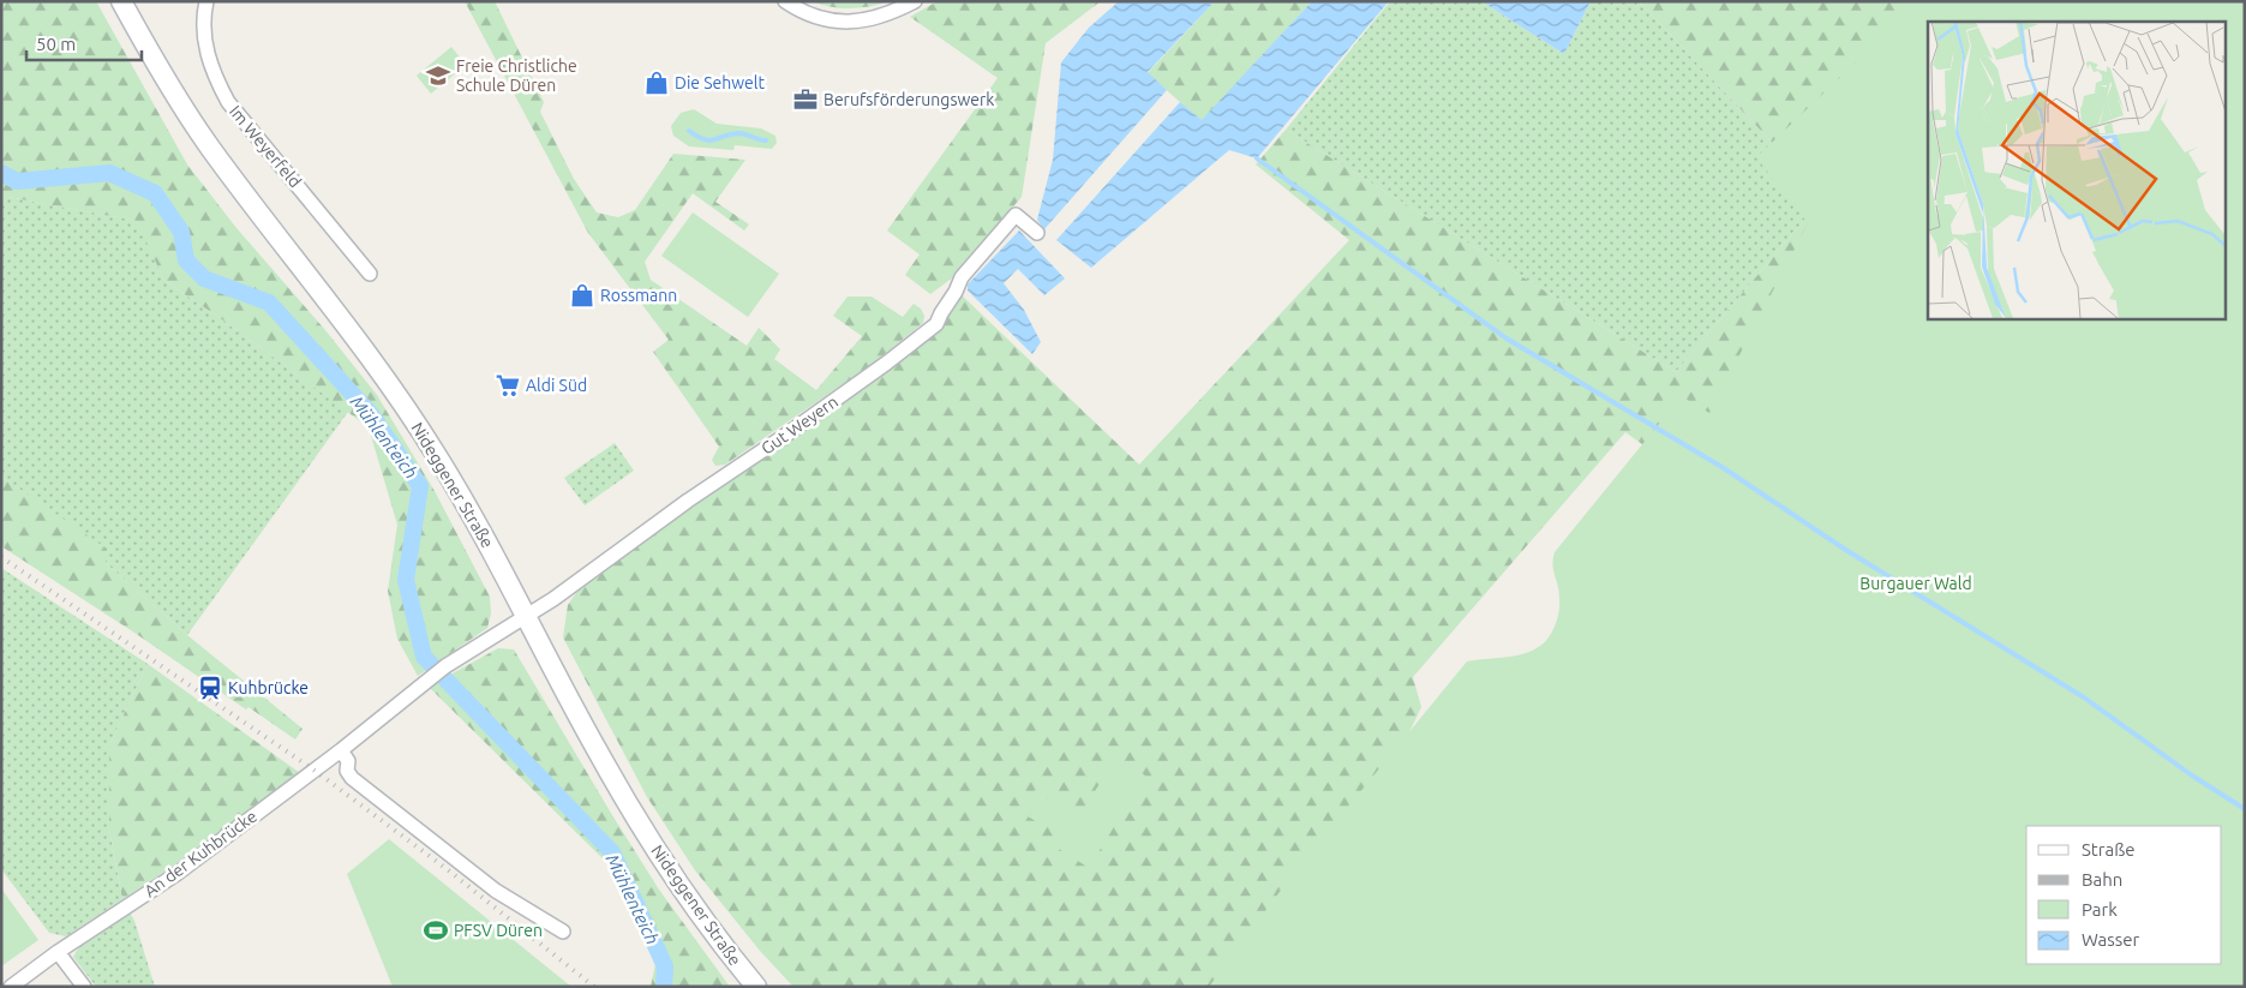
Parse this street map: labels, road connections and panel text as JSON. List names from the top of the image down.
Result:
{
  "streets": {
    "main road": ["Nideggener Straße"],
    "street": ["Im Weyerfeld", "Gut Weyern", "An der Kuhbrücke"]
  },
  "crossings": [
    ["Gut Weyern", "Nideggener Straße"],
    ["Gut Weyern", "An der Kuhbrücke"],
    ["Nideggener Straße", "An der Kuhbrücke"]
  ],
  "water": ["Mühlenteich"],
  "parks": ["Burgauer Wald"],
  "places": {
    "school or university": ["Freie Christliche Schule Düren"],
    "shop": ["Die Sehwelt", "Rossmann"],
    "office": ["Berufsförderungswerk"],
    "supermarket": ["Aldi Süd"],
    "station": ["Kuhbrücke"],
    "sports": ["PFSV Düren"]
  },
  "legend": [
    "Straße",
    "Bahn",
    "Park",
    "Wasser"
  ],
  "scale_bar": "50 m"
}
